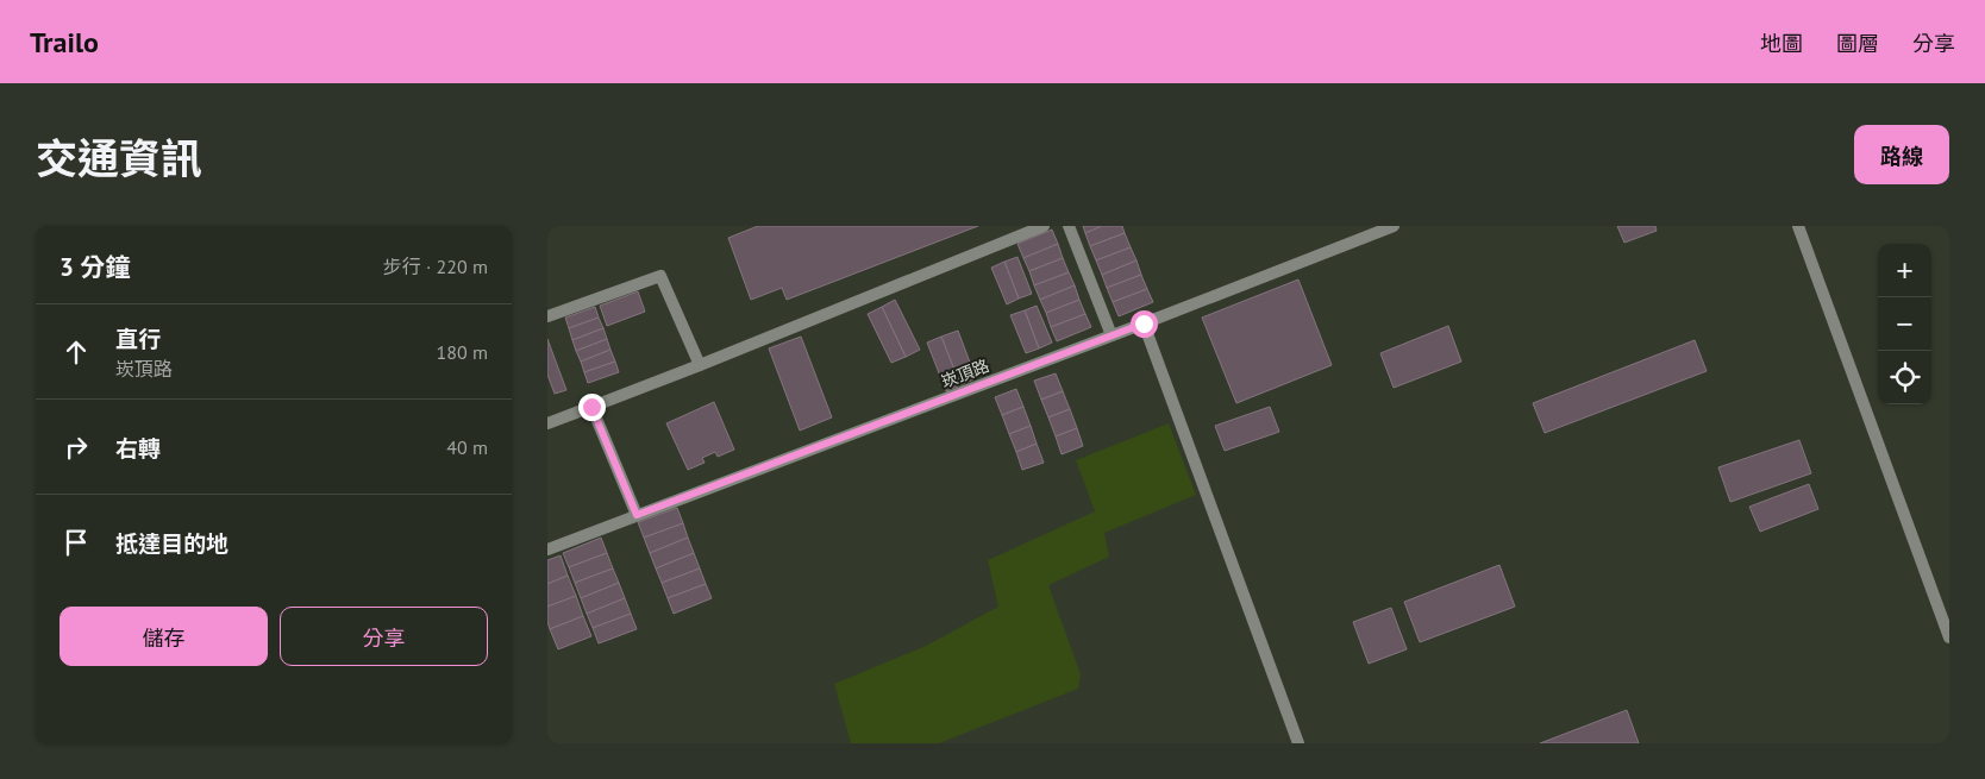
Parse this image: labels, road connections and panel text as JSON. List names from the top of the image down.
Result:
{
  "streets": {
    "street": ["崁頂路"]
  },
  "page": {
    "header": "Trailo",
    "nav": ["地圖", "圖層", "分享"],
    "title": "交通資訊",
    "buttons": [
      "路線",
      ["儲存", "分享"]
    ],
    "heading": ["3 分鐘", "步行 · 220 m"],
    "map_buttons": ["+", "−"],
    "list": [
      ["直行", "崁頂路", "180 m"],
      ["右轉", "40 m"],
      "抵達目的地"
    ]
  }
}
